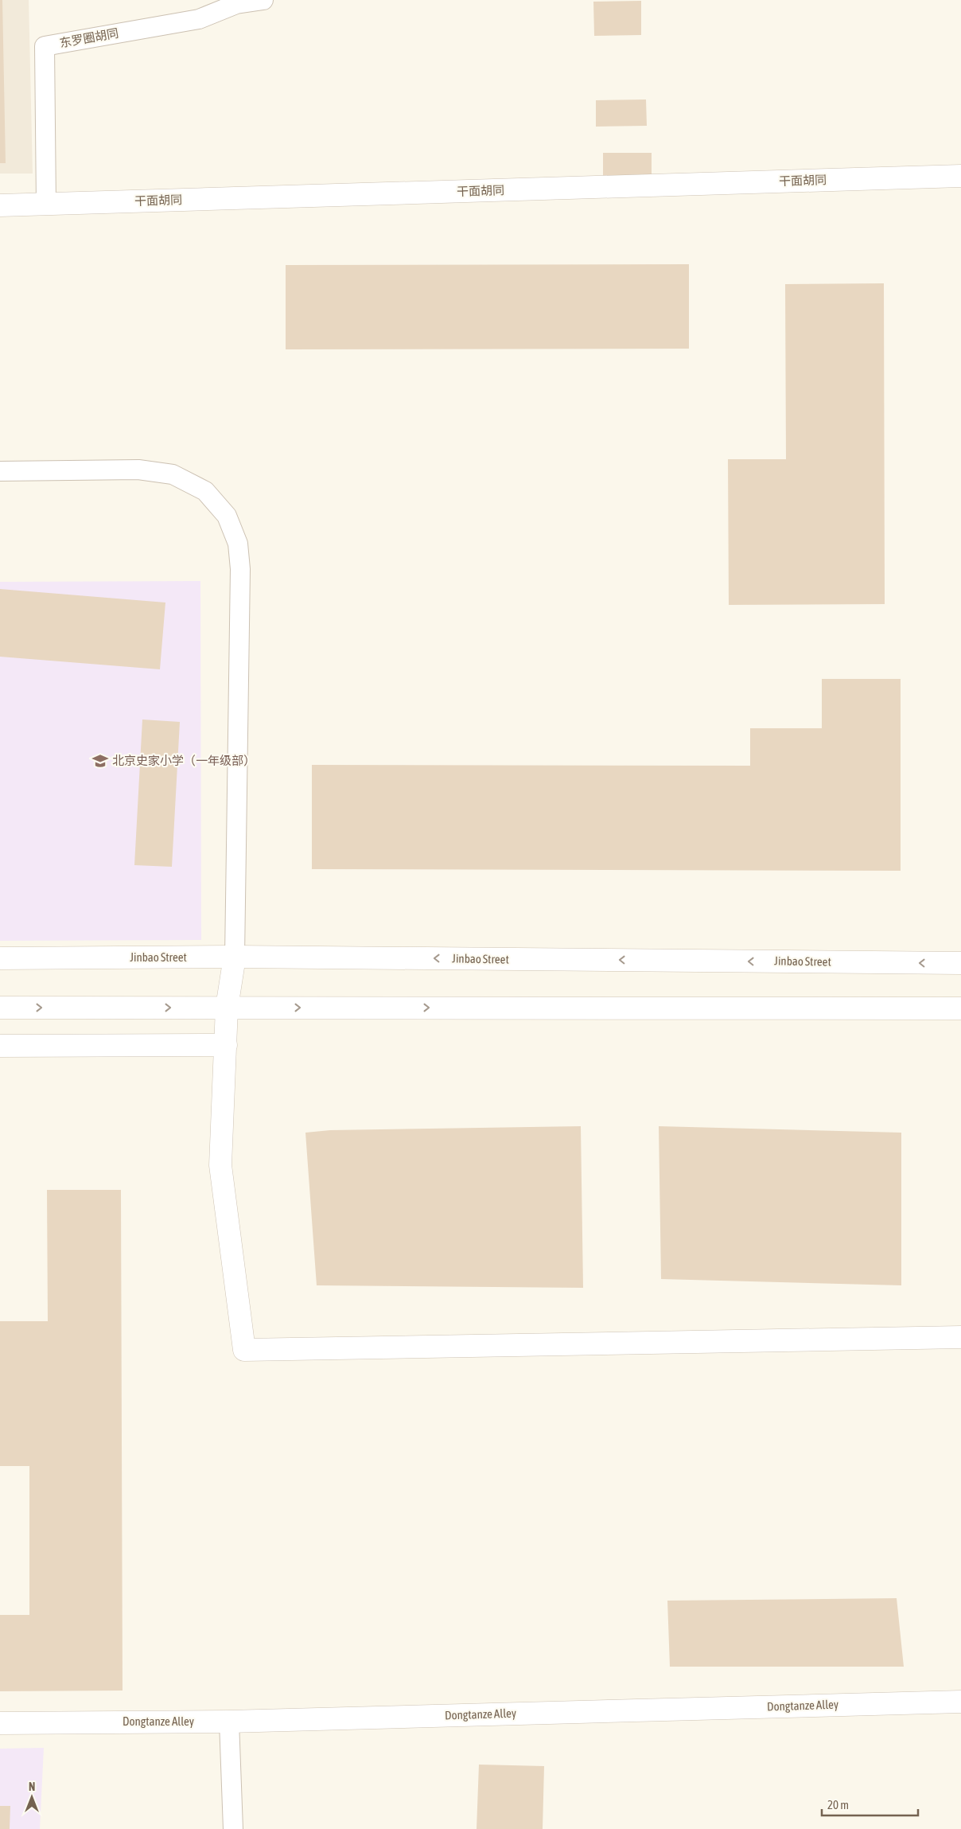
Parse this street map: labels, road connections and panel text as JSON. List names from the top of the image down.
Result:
{
  "streets": {
    "street": ["干面胡同", "Jinbao Street", "Dongtanze Alley"],
    "lane": ["东罗圈胡同"]
  },
  "crossings": [
    ["东罗圈胡同", "干面胡同"]
  ],
  "places": {
    "school or university": ["北京史家小学（一年级部）"]
  },
  "scale_bar": "20 m",
  "north": "top"
}
